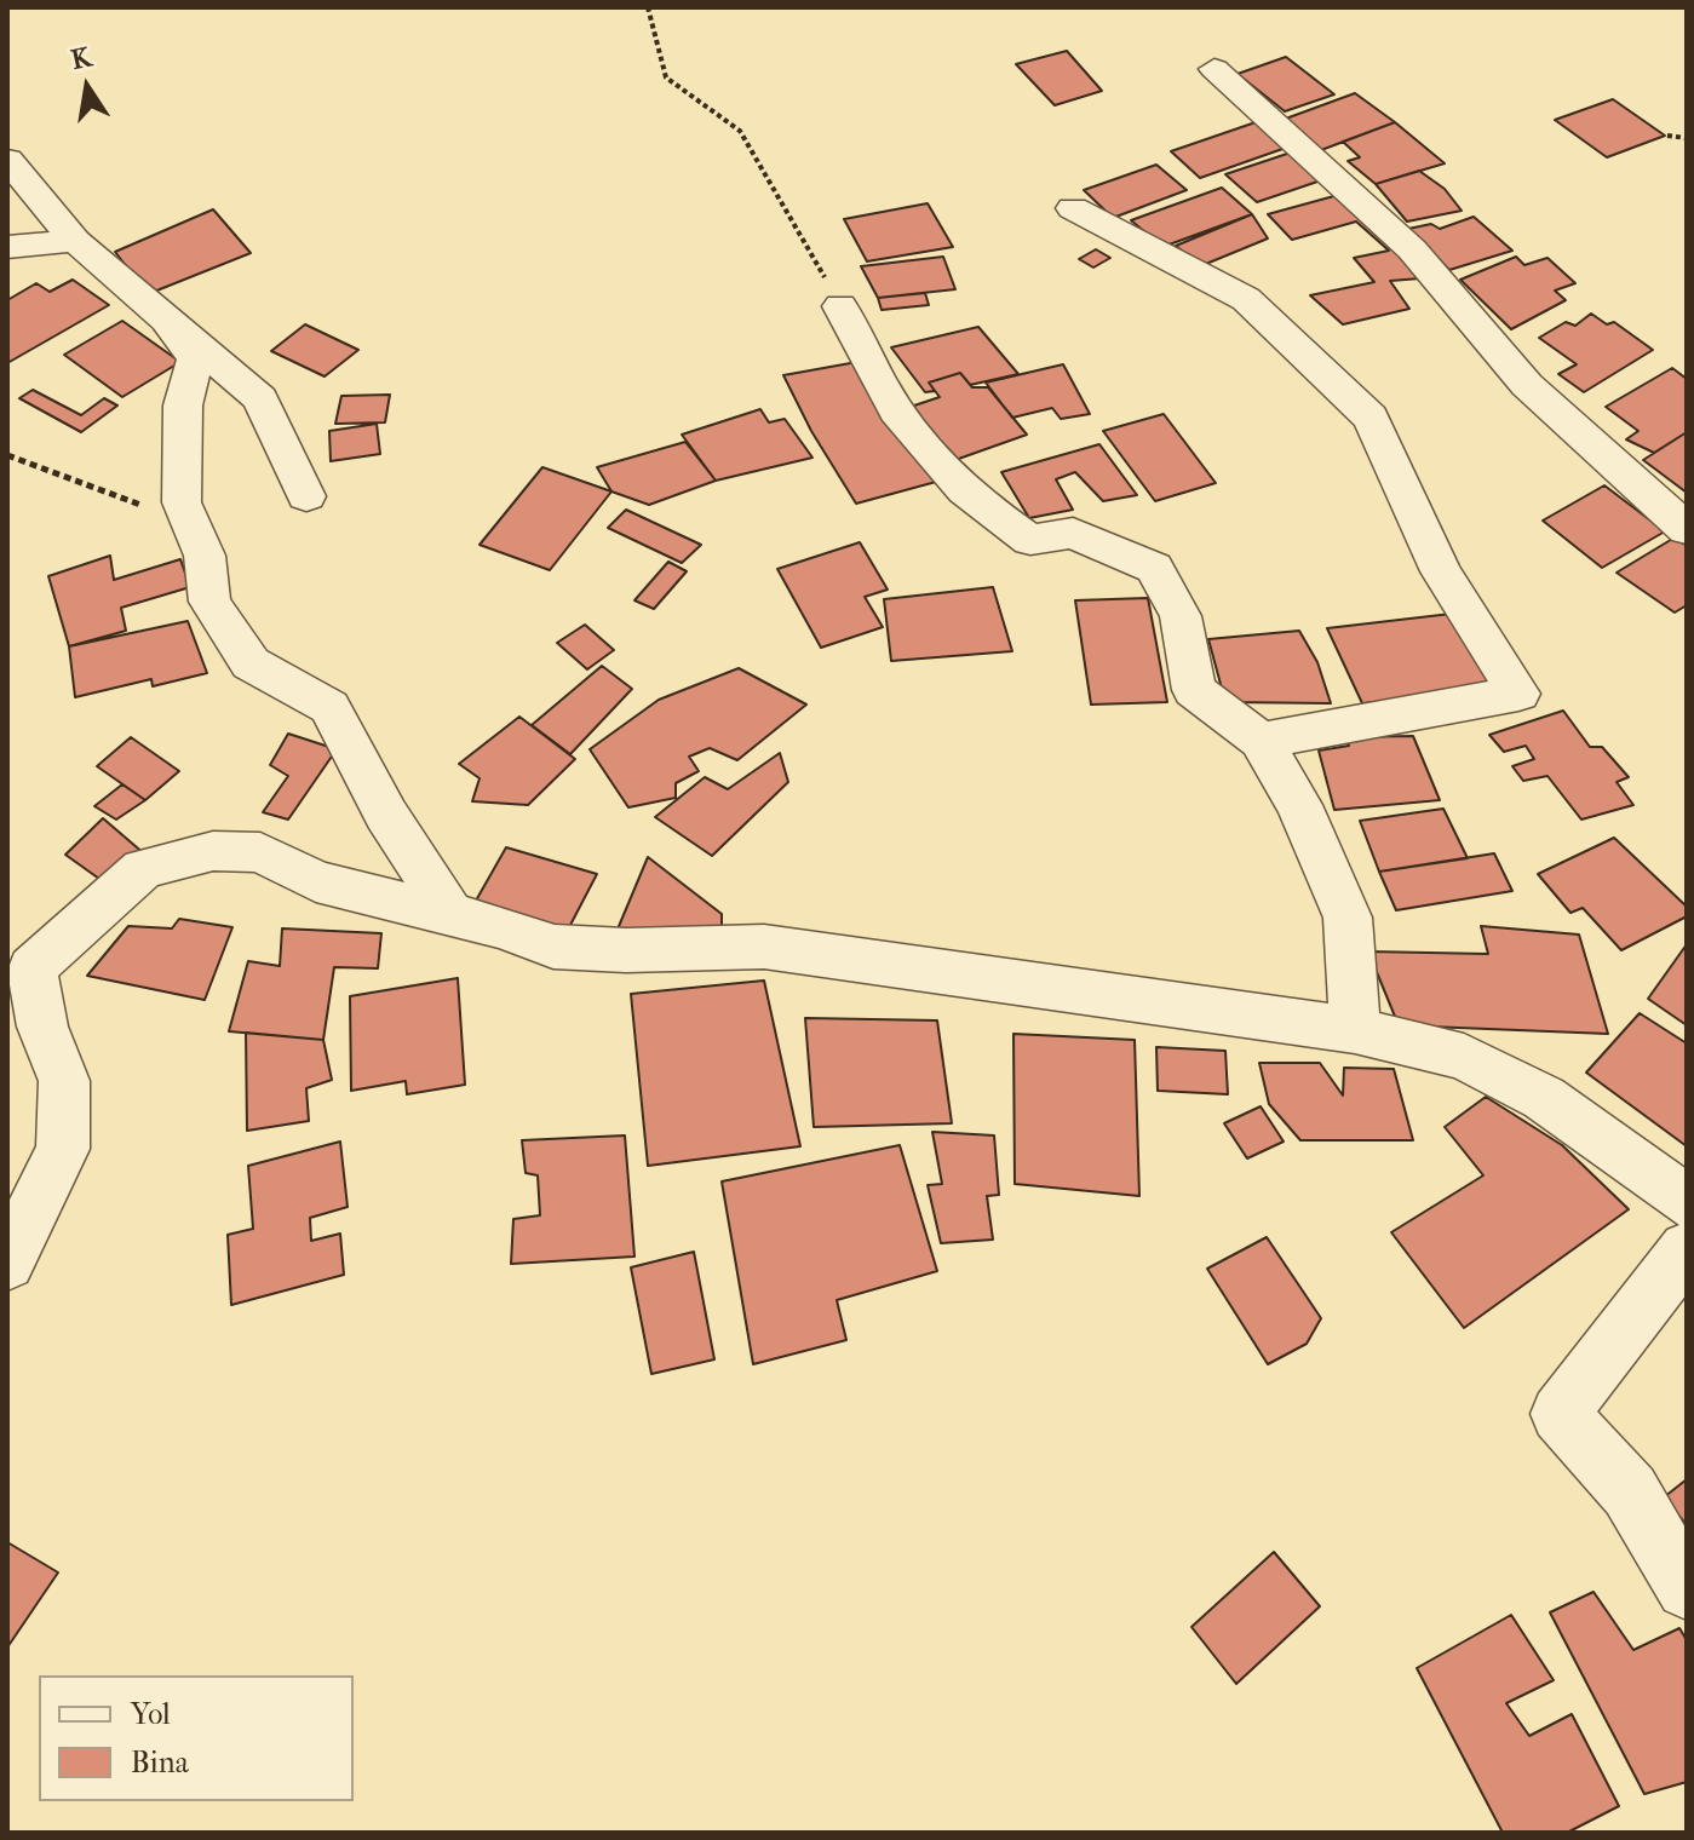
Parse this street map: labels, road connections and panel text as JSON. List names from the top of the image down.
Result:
{
  "legend": ["Yol", "Bina"],
  "north": "top"
}
